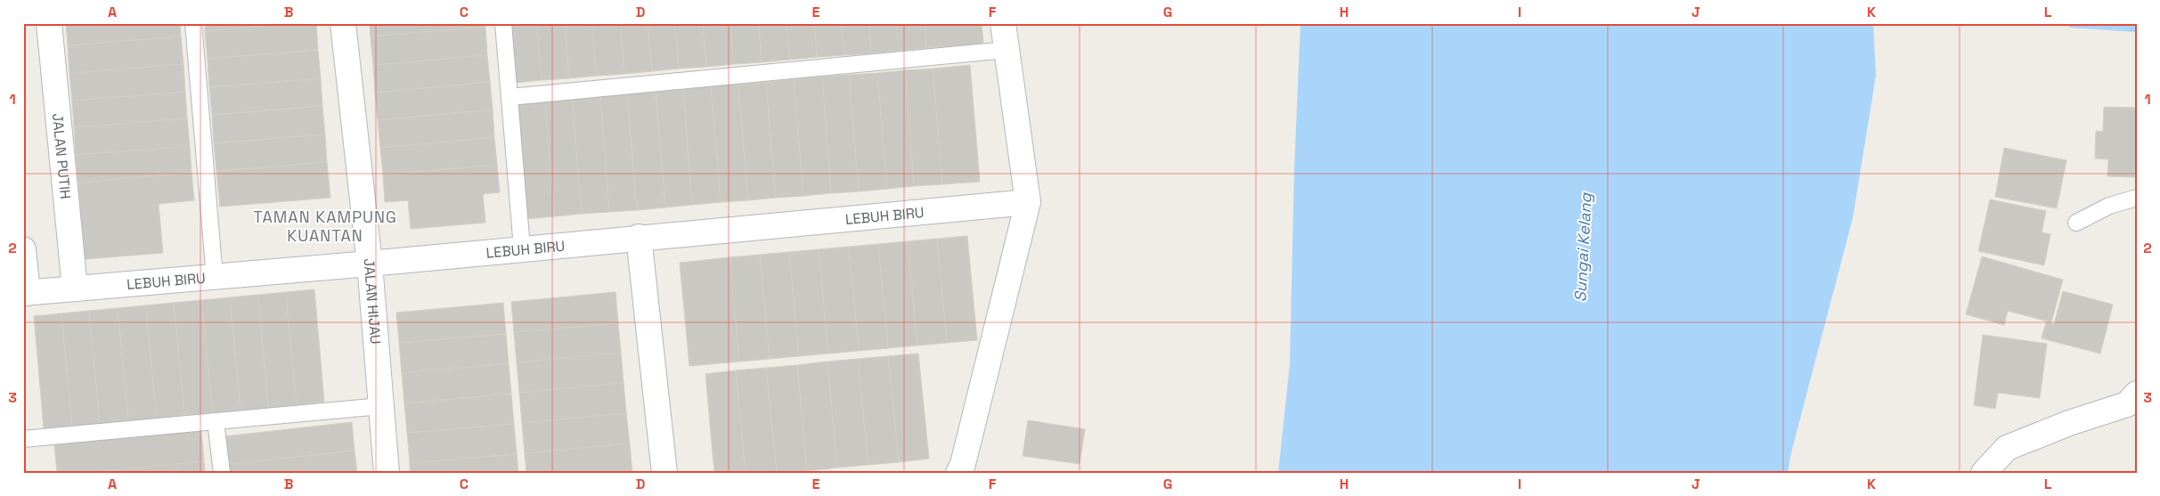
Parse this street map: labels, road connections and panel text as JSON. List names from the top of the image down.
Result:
{
  "streets": {
    "street": ["JALAN PUTIH", "LEBUH BIRU", "JALAN HIJAU"]
  },
  "crossings": [
    ["JALAN PUTIH", "LEBUH BIRU"],
    ["LEBUH BIRU", "JALAN HIJAU"]
  ],
  "districts": ["TAMAN KAMPUNG KUANTAN"],
  "water": ["Sungai Kelang"],
  "grid": {
    "columns": [
      "A",
      "B",
      "C",
      "D",
      "E",
      "F",
      "G",
      "H",
      "I",
      "J",
      "K",
      "L"
    ],
    "rows": ["1", "2", "3"]
  }
}
